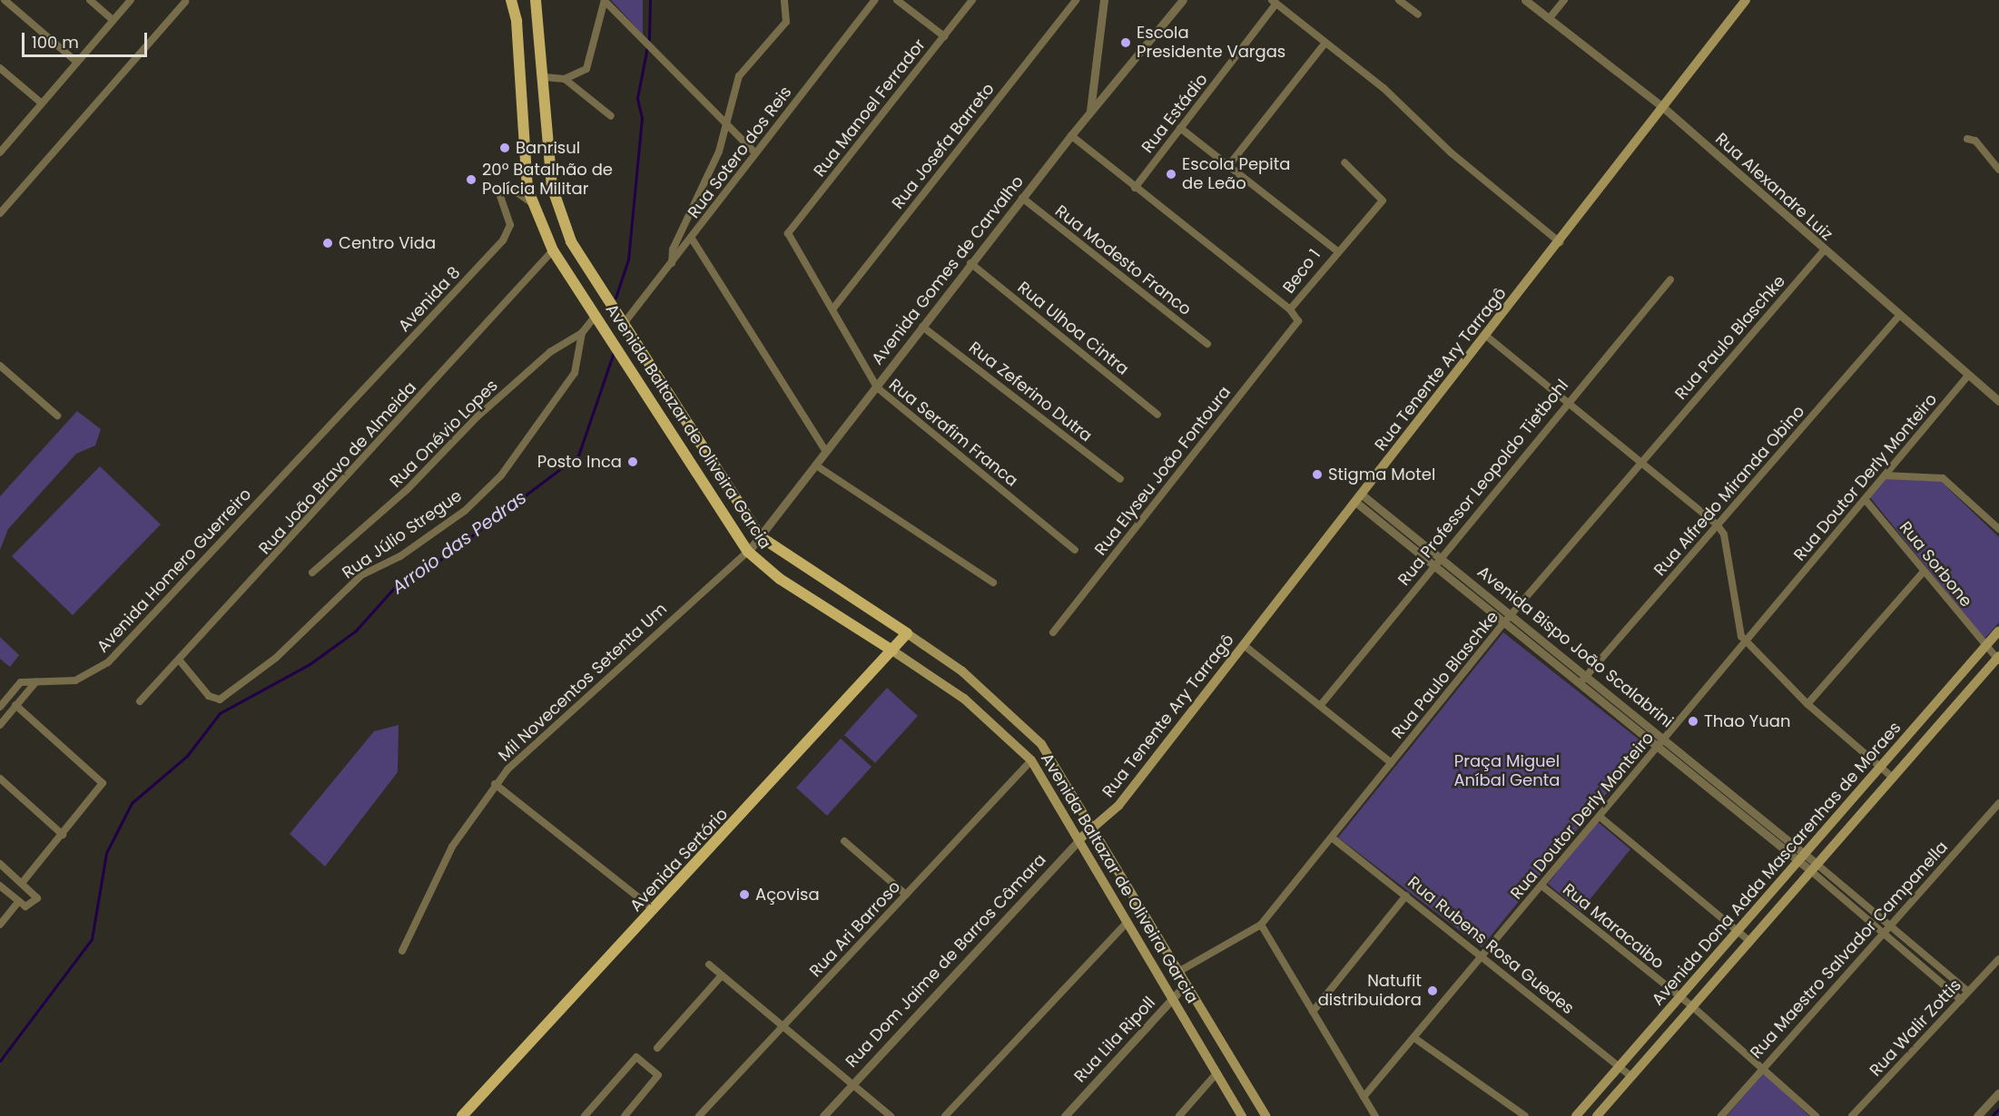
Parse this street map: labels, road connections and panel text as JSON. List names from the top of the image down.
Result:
{
  "streets": {
    "main road": [
      "Rua Tenente Ary Tarragô",
      "Avenida Baltazar de Oliveira Garcia",
      "Avenida Sertório",
      "Avenida Dona Adda Mascarenhas de Moraes",
      "Rua Dom Jaime de Barros Câmara"
    ],
    "street": [
      "Rua Manoel Ferrador",
      "Rua Estádio",
      "Rua Josefa Barreto",
      "Rua Sotero dos Reis",
      "Rua Alexandre Luiz",
      "Rua Modesto Franco",
      "Avenida Gomes de Carvalho",
      "Beco 1",
      "Avenida 8",
      "Rua Ulhoa Cintra",
      "Rua Paulo Blaschke",
      "Rua Zeferino Dutra",
      "Rua Serafim Franca",
      "Rua Onévio Lopes",
      "Rua João Bravo de Almeida",
      "Rua Elyseu João Fontoura",
      "Rua Doutor Derly Monteiro",
      "Rua Professor Leopoldo Tietbohl",
      "Rua Alfredo Miranda Obino",
      "Rua Júlio Stregue",
      "Rua Sorbone",
      "Avenida Homero Guerreiro",
      "Avenida Bispo João Scalabrini",
      "Mil Novecentos Setenta Um",
      "Rua Maracaibo",
      "Rua Ari Barroso",
      "Rua Rubens Rosa Guedes",
      "Rua Maestro Salvador Campanella",
      "Rua Walir Zottis",
      "Rua Lila Ripoll"
    ]
  },
  "crossings": [
    ["Rua Manoel Ferrador", "Rua Serafim Franca"],
    ["Rua Josefa Barreto", "Rua Serafim Franca"],
    ["Rua Sotero dos Reis", "Avenida Baltazar de Oliveira Garcia"],
    ["Rua Alexandre Luiz", "Rua Paulo Blaschke"],
    ["Rua Alexandre Luiz", "Rua Tenente Ary Tarragô"],
    ["Rua Alexandre Luiz", "Rua Doutor Derly Monteiro"],
    ["Rua Alexandre Luiz", "Rua Alfredo Miranda Obino"],
    ["Rua Modesto Franco", "Avenida Gomes de Carvalho"],
    ["Avenida Gomes de Carvalho", "Rua Ulhoa Cintra"],
    ["Avenida Gomes de Carvalho", "Rua Zeferino Dutra"],
    ["Avenida Gomes de Carvalho", "Avenida Baltazar de Oliveira Garcia"],
    ["Avenida Gomes de Carvalho", "Rua Serafim Franca"],
    ["Avenida Gomes de Carvalho", "Mil Novecentos Setenta Um"],
    ["Beco 1", "Rua Elyseu João Fontoura"],
    ["Avenida 8", "Avenida Baltazar de Oliveira Garcia"],
    ["Avenida 8", "Avenida Homero Guerreiro"],
    ["Rua Paulo Blaschke", "Avenida Baltazar de Oliveira Garcia"],
    ["Rua Paulo Blaschke", "Avenida Bispo João Scalabrini"],
    ["Rua Paulo Blaschke", "Rua Rubens Rosa Guedes"],
    ["Rua Tenente Ary Tarragô", "Avenida Baltazar de Oliveira Garcia"],
    ["Rua Tenente Ary Tarragô", "Avenida Bispo João Scalabrini"],
    ["Rua Tenente Ary Tarragô", "Rua Dom Jaime de Barros Câmara"],
    ["Avenida Baltazar de Oliveira Garcia", "Rua Onévio Lopes"],
    ["Avenida Baltazar de Oliveira Garcia", "Rua João Bravo de Almeida"],
    ["Avenida Baltazar de Oliveira Garcia", "Mil Novecentos Setenta Um"],
    ["Avenida Baltazar de Oliveira Garcia", "Avenida Sertório"],
    ["Avenida Baltazar de Oliveira Garcia", "Rua Ari Barroso"],
    ["Avenida Baltazar de Oliveira Garcia", "Rua Dom Jaime de Barros Câmara"],
    ["Avenida Baltazar de Oliveira Garcia", "Rua Lila Ripoll"],
    ["Rua Onévio Lopes", "Rua Júlio Stregue"],
    ["Rua João Bravo de Almeida", "Rua Júlio Stregue"],
    ["Rua Doutor Derly Monteiro", "Rua Sorbone"],
    ["Rua Doutor Derly Monteiro", "Avenida Bispo João Scalabrini"],
    ["Rua Doutor Derly Monteiro", "Rua Maracaibo"],
    ["Rua Doutor Derly Monteiro", "Rua Rubens Rosa Guedes"],
    ["Rua Professor Leopoldo Tietbohl", "Avenida Bispo João Scalabrini"],
    ["Rua Alfredo Miranda Obino", "Avenida Bispo João Scalabrini"],
    ["Rua Sorbone", "Avenida Dona Adda Mascarenhas de Moraes"],
    ["Avenida Bispo João Scalabrini", "Avenida Dona Adda Mascarenhas de Moraes"],
    ["Avenida Bispo João Scalabrini", "Rua Maestro Salvador Campanella"],
    ["Avenida Bispo João Scalabrini", "Rua Walir Zottis"],
    ["Avenida Dona Adda Mascarenhas de Moraes", "Rua Maracaibo"],
    ["Avenida Dona Adda Mascarenhas de Moraes", "Rua Rubens Rosa Guedes"],
    ["Rua Maracaibo", "Rua Maestro Salvador Campanella"]
  ],
  "water": ["Arroio das Pedras"],
  "parks": ["Praça Miguel Aníbal Genta"],
  "places": [
    "Escola Presidente Vargas",
    "Banrisul",
    "Escola Pepita de Leão",
    "20º Batalhão de Polícia Militar",
    "Centro Vida",
    "Posto Inca",
    "Stigma Motel",
    "Thao Yuan",
    "Açovisa",
    "Natufit distribuidora"
  ],
  "scale_bar": "100 m"
}
